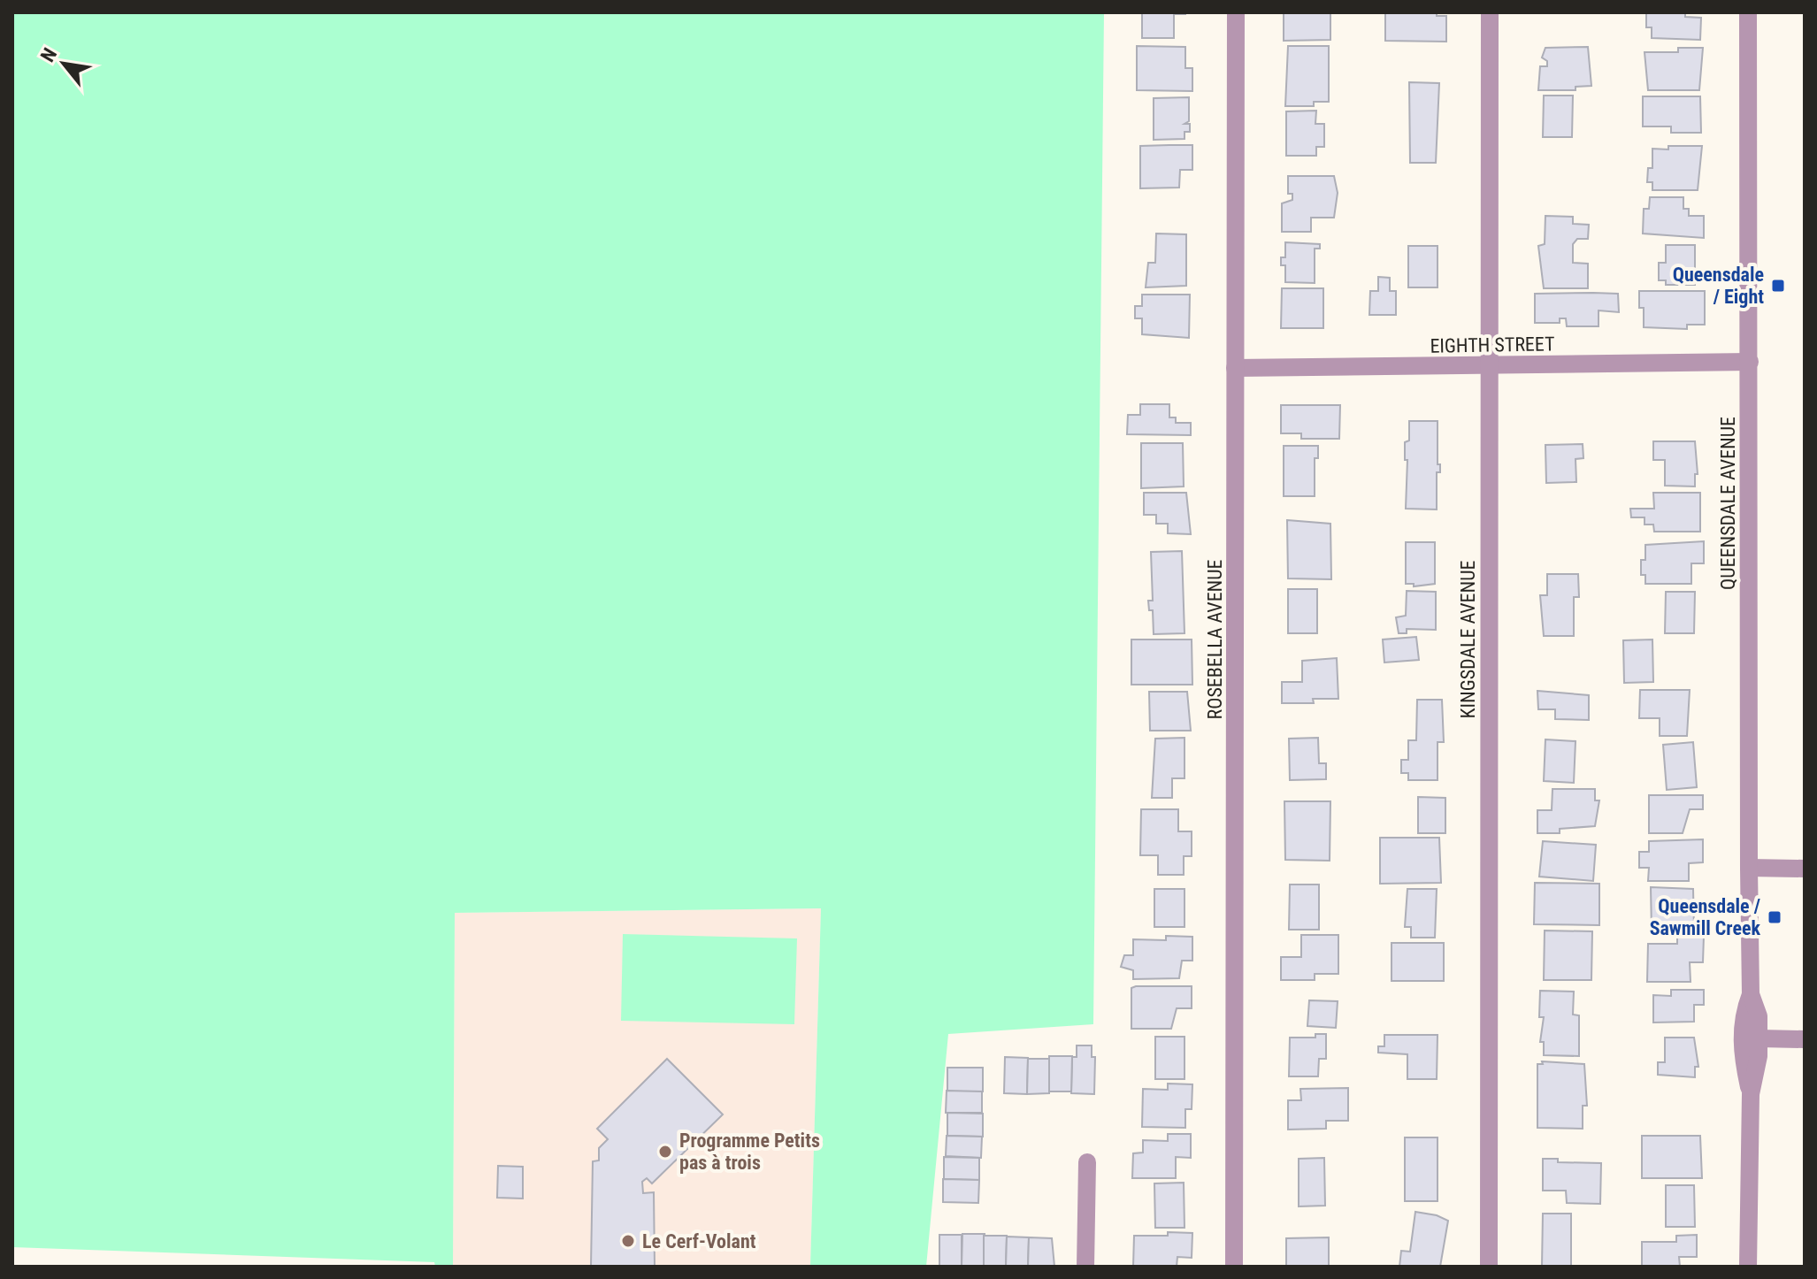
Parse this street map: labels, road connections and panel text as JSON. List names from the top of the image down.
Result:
{
  "streets": {
    "street": [
      "EIGHTH STREET",
      "QUEENSDALE AVENUE",
      "ROSEBELLA AVENUE",
      "KINGSDALE AVENUE"
    ]
  },
  "crossings": [
    ["EIGHTH STREET", "QUEENSDALE AVENUE"],
    ["EIGHTH STREET", "ROSEBELLA AVENUE"],
    ["EIGHTH STREET", "KINGSDALE AVENUE"]
  ],
  "places": {
    "transit": ["Queensdale / Eight", "Queensdale / Sawmill Creek"],
    "other": ["Programme Petits pas à trois", "Le Cerf-Volant"]
  },
  "north": "top left"
}
